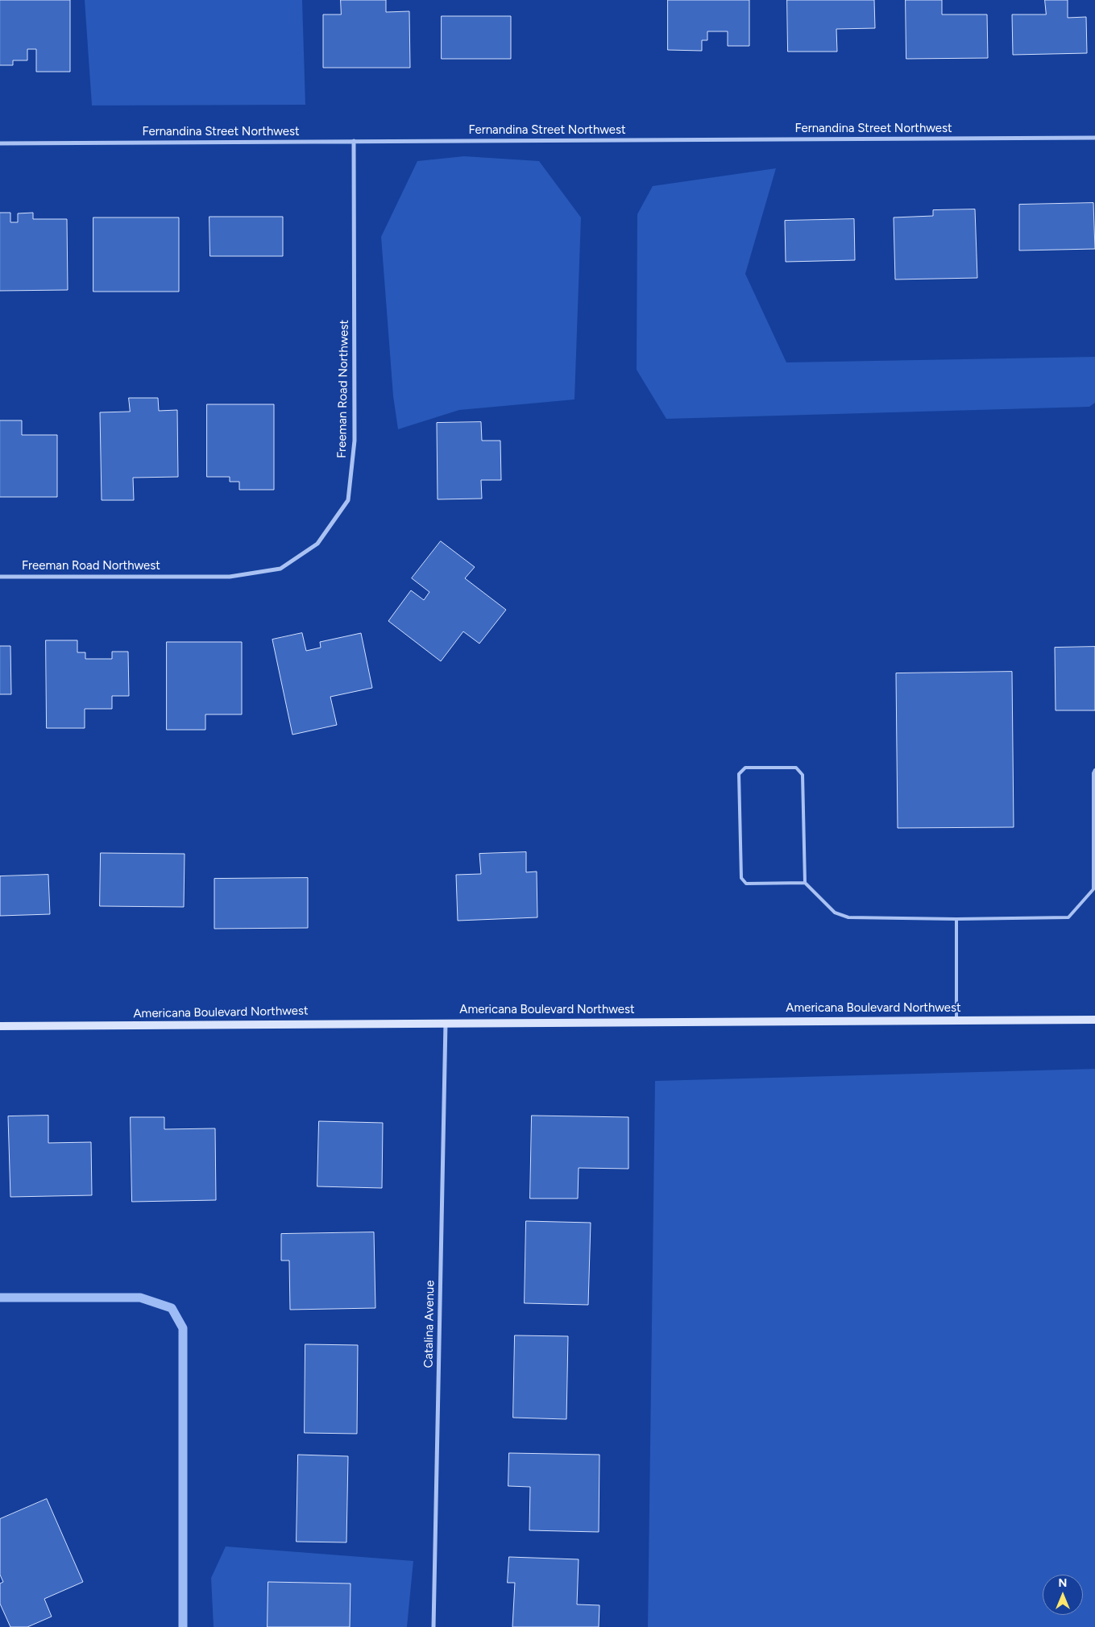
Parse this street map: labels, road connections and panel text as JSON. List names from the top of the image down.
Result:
{
  "streets": {
    "street": [
      "Fernandina Street Northwest",
      "Freeman Road Northwest",
      "Americana Boulevard Northwest",
      "Catalina Avenue"
    ]
  },
  "crossings": [
    ["Fernandina Street Northwest", "Freeman Road Northwest"],
    ["Americana Boulevard Northwest", "Catalina Avenue"]
  ],
  "north": "top"
}
